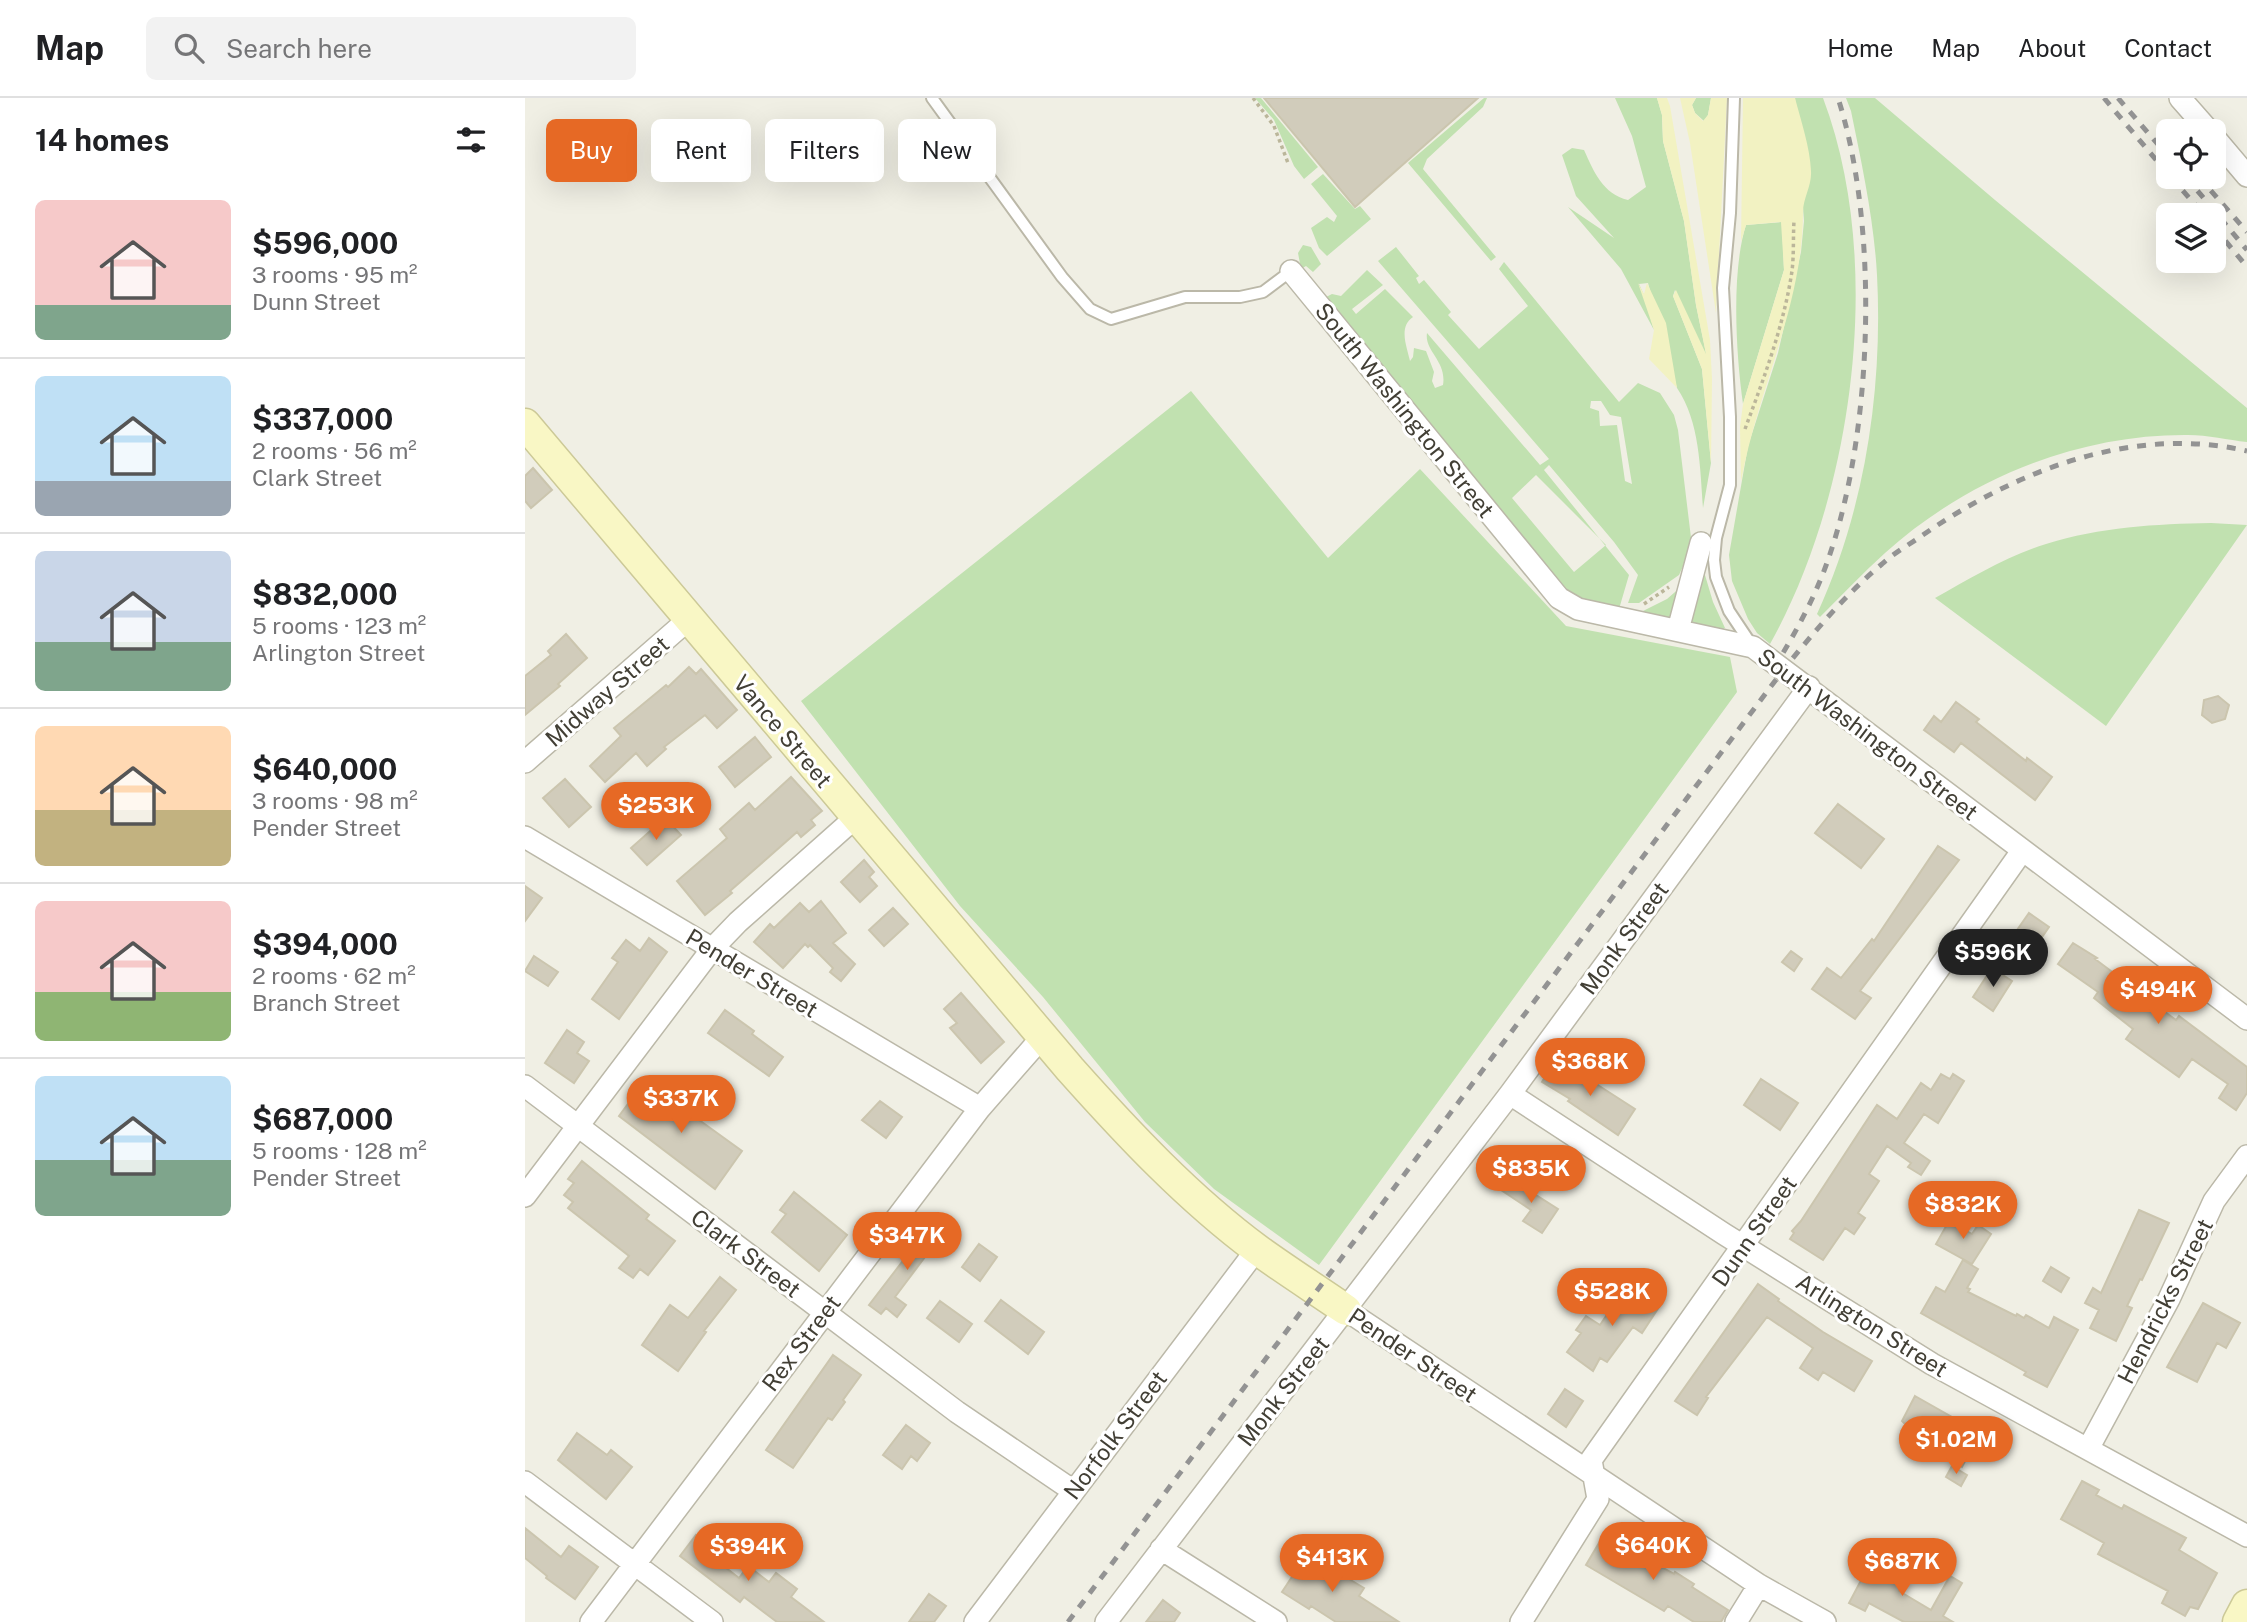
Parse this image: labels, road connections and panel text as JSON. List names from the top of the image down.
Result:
{
  "streets": {
    "street": [
      "South Washington Street",
      "Midway Street",
      "Vance Street",
      "Monk Street",
      "Pender Street",
      "Dunn Street",
      "Clark Street",
      "Hendricks Street",
      "Arlington Street",
      "Rex Street",
      "Norfolk Street"
    ]
  },
  "crossings": [
    ["South Washington Street", "Monk Street"],
    ["South Washington Street", "Dunn Street"],
    ["Midway Street", "Vance Street"],
    ["Vance Street", "Pender Street"],
    ["Vance Street", "Rex Street"],
    ["Monk Street", "Pender Street"],
    ["Monk Street", "Arlington Street"],
    ["Pender Street", "Dunn Street"],
    ["Pender Street", "Rex Street"],
    ["Pender Street", "Norfolk Street"],
    ["Dunn Street", "Arlington Street"],
    ["Clark Street", "Rex Street"],
    ["Clark Street", "Norfolk Street"],
    ["Hendricks Street", "Arlington Street"]
  ],
  "page": {
    "header": "Map",
    "search": "Search here",
    "nav": [
      "Home",
      "Map",
      "About",
      "Contact"
    ],
    "heading": "14 homes",
    "chip": [
      "Buy",
      "Rent",
      "Filters",
      "New"
    ],
    "list": [
      {
        "name": "$596,000",
        "note": "3 rooms · 95 m² · Dunn Street"
      },
      {
        "name": "$337,000",
        "note": "2 rooms · 56 m² · Clark Street"
      },
      {
        "name": "$832,000",
        "note": "5 rooms · 123 m² · Arlington Street"
      },
      {
        "name": "$640,000",
        "note": "3 rooms · 98 m² · Pender Street"
      },
      {
        "name": "$394,000",
        "note": "2 rooms · 62 m² · Branch Street"
      },
      {
        "name": "$687,000",
        "note": "5 rooms · 128 m² · Pender Street"
      }
    ],
    "price": [
      "$253K",
      "$596K",
      "$494K",
      "$368K",
      "$337K",
      "$835K",
      "$832K",
      "$347K",
      "$528K",
      "$1.02M",
      "$640K",
      "$394K",
      "$413K",
      "$687K"
    ]
  }
}
